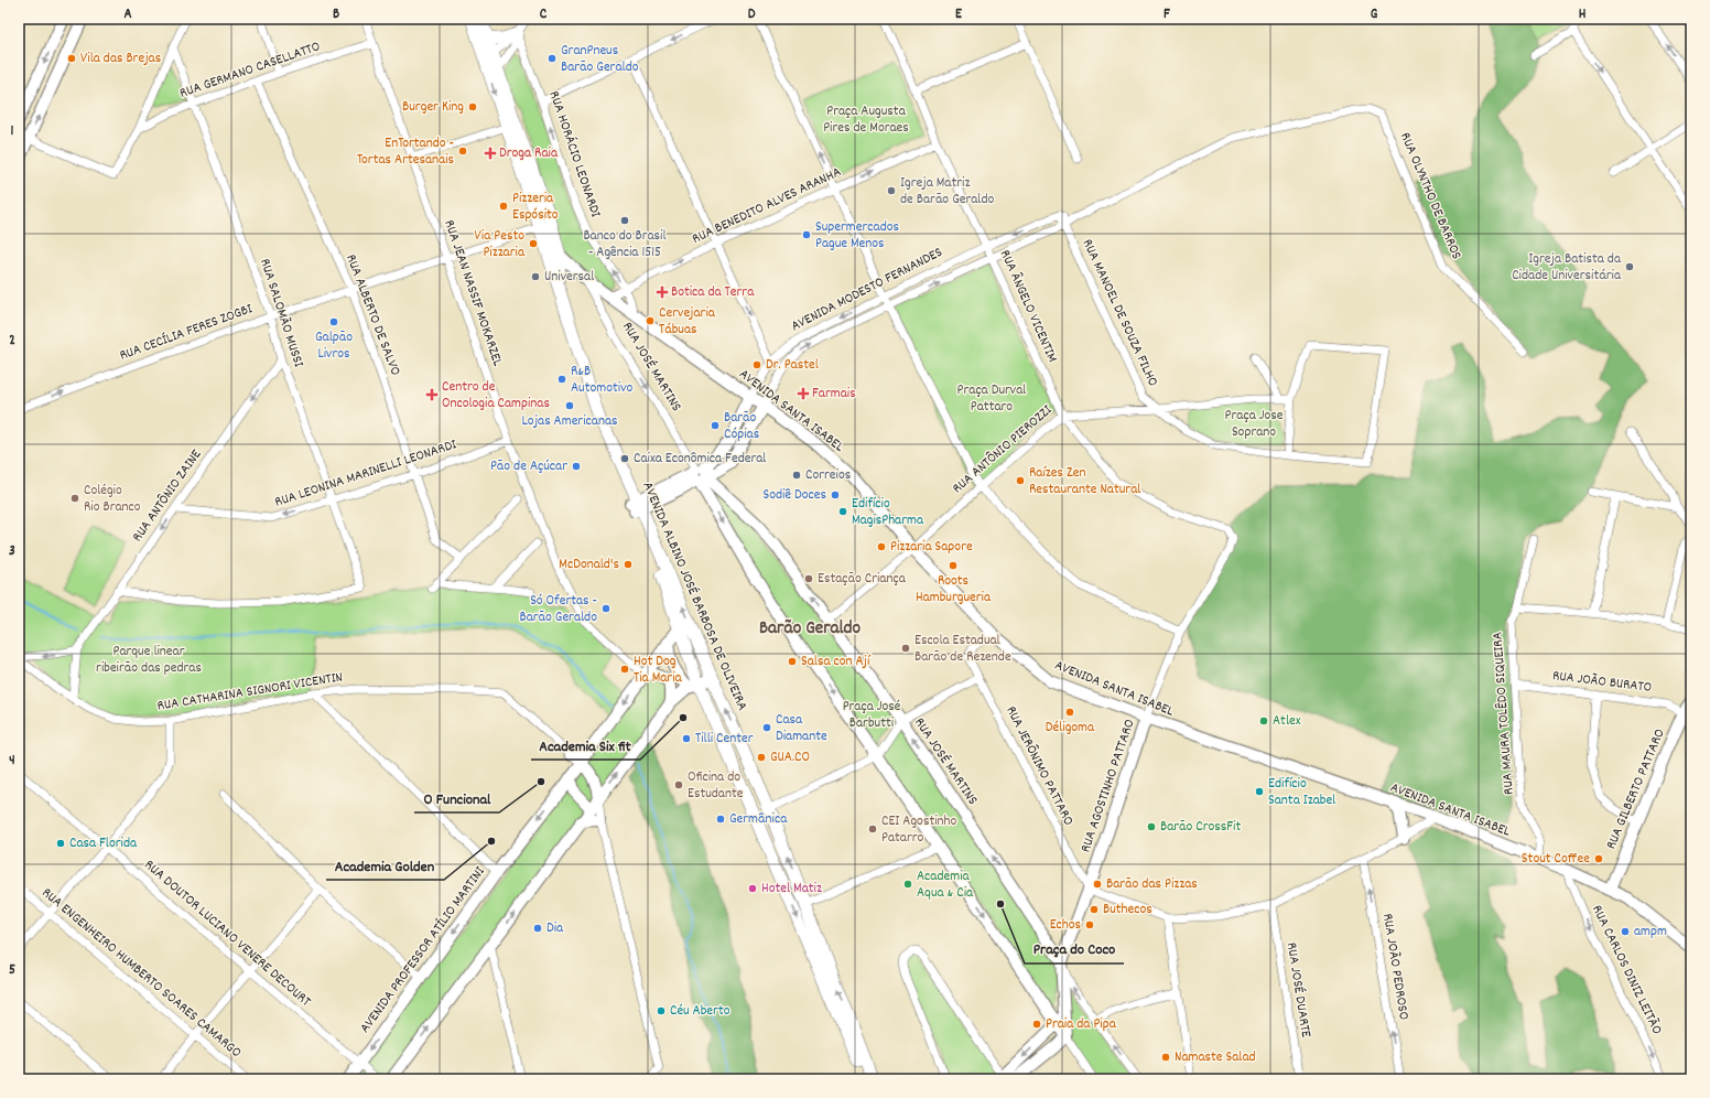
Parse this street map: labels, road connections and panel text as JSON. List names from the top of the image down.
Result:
{
  "streets": {
    "main road": [
      "AVENIDA MODESTO FERNANDES",
      "RUA JOSÉ MARTINS",
      "AVENIDA SANTA ISABEL",
      "AVENIDA ALBINO JOSÉ BARBOSA DE OLIVEIRA",
      "RUA AGOSTINHO PATTARO",
      "RUA GILBERTO PATTARO",
      "AVENIDA PROFESSOR ATÍLIO MARTINI"
    ],
    "street": [
      "RUA GERMANO CASELLATTO",
      "RUA HORÁCIO LEONARDI",
      "RUA OLYNTHO DE BARROS",
      "RUA BENEDITO ALVES ARANHA",
      "RUA JEAN NASSIF MOKARZEL",
      "RUA ÂNGELO VICENTIM",
      "RUA SALOMÃO MUSSI",
      "RUA MANOEL DE SOUZA FILHO",
      "RUA ALBERTO DE SALVO",
      "RUA CECÍLIA FERES ZOGBI",
      "RUA ANTÔNIO PIEROZZI",
      "RUA LEONINA MARINELLI LEONARDI",
      "RUA ANTÔNIO ZAINE",
      "RUA JOÃO BURATO",
      "RUA CATHARINA SIGNORI VICENTIN",
      "RUA MAURA TOLÊDO SIQUEIRA",
      "RUA JERÔNIMO PATTARO",
      "RUA DOUTOR LUCIANO VENERE DECOURT",
      "RUA JOÃO PEDROSO",
      "RUA CARLOS DINIZ LEITÃO",
      "RUA ENGENHEIRO HUMBERTO SOARES CAMARGO",
      "RUA JOSÉ DUARTE"
    ]
  },
  "crossings": [
    ["RUA GERMANO CASELLATTO", "RUA JEAN NASSIF MOKARZEL"],
    ["RUA GERMANO CASELLATTO", "RUA SALOMÃO MUSSI"],
    ["RUA GERMANO CASELLATTO", "RUA ALBERTO DE SALVO"],
    ["RUA HORÁCIO LEONARDI", "RUA BENEDITO ALVES ARANHA"],
    ["RUA HORÁCIO LEONARDI", "AVENIDA SANTA ISABEL"],
    ["RUA OLYNTHO DE BARROS", "AVENIDA MODESTO FERNANDES"],
    ["RUA BENEDITO ALVES ARANHA", "RUA ÂNGELO VICENTIM"],
    ["RUA BENEDITO ALVES ARANHA", "AVENIDA SANTA ISABEL"],
    ["AVENIDA MODESTO FERNANDES", "RUA ÂNGELO VICENTIM"],
    ["AVENIDA MODESTO FERNANDES", "RUA MANOEL DE SOUZA FILHO"],
    ["AVENIDA MODESTO FERNANDES", "RUA JOSÉ MARTINS"],
    ["AVENIDA MODESTO FERNANDES", "AVENIDA SANTA ISABEL"],
    ["AVENIDA MODESTO FERNANDES", "AVENIDA ALBINO JOSÉ BARBOSA DE OLIVEIRA"],
    ["RUA JEAN NASSIF MOKARZEL", "RUA CECÍLIA FERES ZOGBI"],
    ["RUA JEAN NASSIF MOKARZEL", "RUA LEONINA MARINELLI LEONARDI"],
    ["RUA JEAN NASSIF MOKARZEL", "AVENIDA PROFESSOR ATÍLIO MARTINI"],
    ["RUA ÂNGELO VICENTIM", "RUA ANTÔNIO PIEROZZI"],
    ["RUA ÂNGELO VICENTIM", "RUA AGOSTINHO PATTARO"],
    ["RUA SALOMÃO MUSSI", "RUA CECÍLIA FERES ZOGBI"],
    ["RUA SALOMÃO MUSSI", "RUA LEONINA MARINELLI LEONARDI"],
    ["RUA SALOMÃO MUSSI", "RUA ANTÔNIO ZAINE"],
    ["RUA MANOEL DE SOUZA FILHO", "RUA ANTÔNIO PIEROZZI"],
    ["RUA ALBERTO DE SALVO", "RUA CECÍLIA FERES ZOGBI"],
    ["RUA ALBERTO DE SALVO", "RUA LEONINA MARINELLI LEONARDI"],
    ["RUA CECÍLIA FERES ZOGBI", "AVENIDA ALBINO JOSÉ BARBOSA DE OLIVEIRA"],
    ["RUA JOSÉ MARTINS", "AVENIDA SANTA ISABEL"],
    ["RUA JOSÉ MARTINS", "RUA ANTÔNIO PIEROZZI"],
    ["RUA JOSÉ MARTINS", "RUA AGOSTINHO PATTARO"],
    ["AVENIDA SANTA ISABEL", "RUA ANTÔNIO PIEROZZI"],
    ["AVENIDA SANTA ISABEL", "AVENIDA ALBINO JOSÉ BARBOSA DE OLIVEIRA"],
    ["AVENIDA SANTA ISABEL", "RUA MAURA TOLÊDO SIQUEIRA"],
    ["AVENIDA SANTA ISABEL", "RUA JERÔNIMO PATTARO"],
    ["AVENIDA SANTA ISABEL", "RUA AGOSTINHO PATTARO"],
    ["AVENIDA SANTA ISABEL", "RUA GILBERTO PATTARO"],
    ["AVENIDA SANTA ISABEL", "RUA CARLOS DINIZ LEITÃO"],
    ["RUA LEONINA MARINELLI LEONARDI", "RUA ANTÔNIO ZAINE"],
    ["RUA ANTÔNIO ZAINE", "RUA CATHARINA SIGNORI VICENTIN"],
    ["AVENIDA ALBINO JOSÉ BARBOSA DE OLIVEIRA", "AVENIDA PROFESSOR ATÍLIO MARTINI"],
    ["RUA JOÃO BURATO", "RUA MAURA TOLÊDO SIQUEIRA"],
    ["RUA JOÃO BURATO", "RUA GILBERTO PATTARO"],
    ["RUA CATHARINA SIGNORI VICENTIN", "AVENIDA PROFESSOR ATÍLIO MARTINI"],
    ["RUA JERÔNIMO PATTARO", "RUA AGOSTINHO PATTARO"],
    ["RUA DOUTOR LUCIANO VENERE DECOURT", "AVENIDA PROFESSOR ATÍLIO MARTINI"]
  ],
  "one_way": [
    "RUA HORÁCIO LEONARDI",
    "RUA BENEDITO ALVES ARANHA",
    "RUA CECÍLIA FERES ZOGBI",
    "RUA LEONINA MARINELLI LEONARDI",
    "RUA ANTÔNIO ZAINE",
    "RUA JOÃO PEDROSO",
    "RUA CARLOS DINIZ LEITÃO"
  ],
  "districts": ["Barão Geraldo"],
  "parks": [
    "Praça Augusta Pires de Moraes",
    "Praça Durval Pattaro",
    "Praça Jose Soprano",
    "Parque linear ribeirão das pedras",
    "Praça José Barbutti"
  ],
  "places": {
    "other": [
      "Vila das Brejas",
      "GranPneus Barão Geraldo",
      "Burger King",
      "EnTortando - Tortas Artesanais",
      "Igreja Matriz de Barão Geraldo",
      "Pizzeria Espósito",
      "Banco do Brasil - Agência 1515",
      "Supermercados Pague Menos",
      "Via Pesto Pizzaria",
      "Igreja Batista da Cidade Universitária",
      "Universal",
      "Cervejaria Tábuas",
      "Galpão Livros",
      "Dr. Pastel",
      "R&B Automotivo",
      "Lojas Americanas",
      "Barão Cópias",
      "Caixa Econômica Federal",
      "Pão de Açúcar",
      "Correios",
      "Raízes Zen Restaurante Natural",
      "Sodiê Doces",
      "Colégio Rio Branco",
      "Edifício MagisPharma",
      "Pizzaria Sapore",
      "McDonald's",
      "Roots Hamburgueria",
      "Estação Criança",
      "Só Ofertas - Barão Geraldo",
      "Escola Estadual Barão de Rezende",
      "Salsa con Ají",
      "Hot Dog Tia Maria",
      "Déligoma",
      "Academia Six fit",
      "Atlex",
      "Casa Diamante",
      "Tilli Center",
      "GUA.CO",
      "O Funcional",
      "Oficina do Estudante",
      "Edifício Santa Izabel",
      "Germânica",
      "Barão CrossFit",
      "CEI Agostinho Patarro",
      "Academia Golden",
      "Casa Florida",
      "Stout Coffee",
      "Academia Aqua & Cia",
      "Barão das Pizzas",
      "Hotel Matiz",
      "Praça do Coco",
      "Buthecos",
      "Echos",
      "Dia",
      "ampm",
      "Céu Aberto",
      "Praia da Pipa",
      "Namaste Salad"
    ],
    "health": [
      "Droga Raia",
      "Botica da Terra",
      "Farmais",
      "Centro de Oncologia Campinas"
    ]
  },
  "grid": {
    "columns": [
      "A",
      "B",
      "C",
      "D",
      "E",
      "F",
      "G",
      "H"
    ],
    "rows": [
      "1",
      "2",
      "3",
      "4",
      "5"
    ]
  }
}
